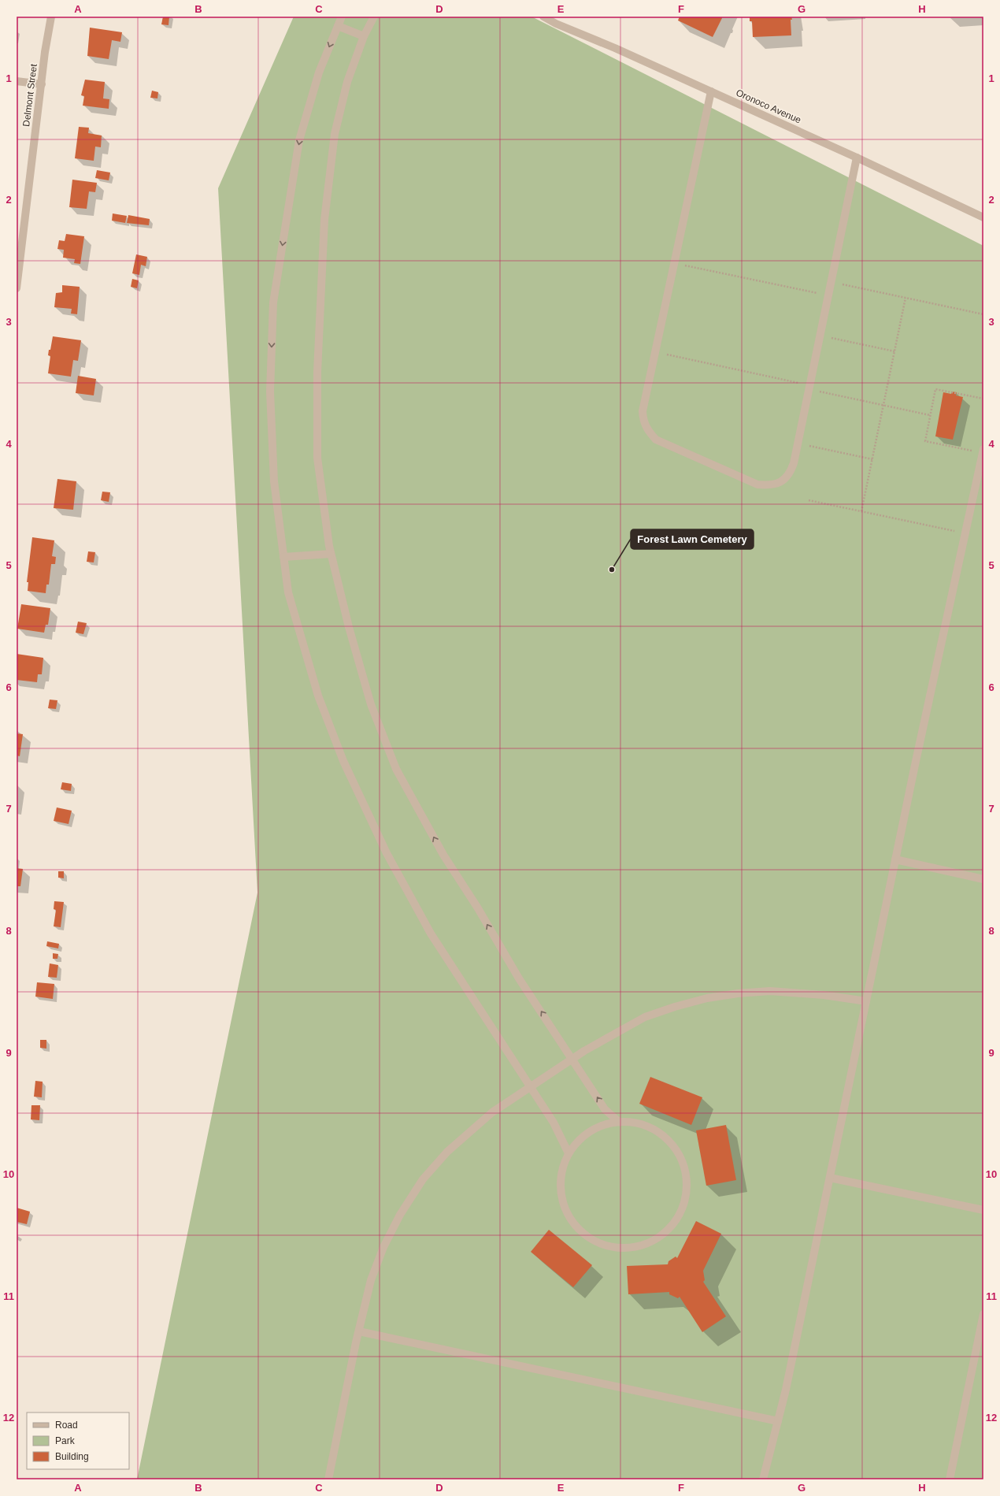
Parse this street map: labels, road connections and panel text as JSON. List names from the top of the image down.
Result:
{
  "streets": {
    "street": ["Delmont Street", "Oronoco Avenue"]
  },
  "places": ["Forest Lawn Cemetery"],
  "legend": ["Road", "Park", "Building"],
  "grid": {
    "columns": [
      "A",
      "B",
      "C",
      "D",
      "E",
      "F",
      "G",
      "H"
    ],
    "rows": [
      "1",
      "2",
      "3",
      "4",
      "5",
      "6",
      "7",
      "8",
      "9",
      "10",
      "11",
      "12"
    ]
  }
}
